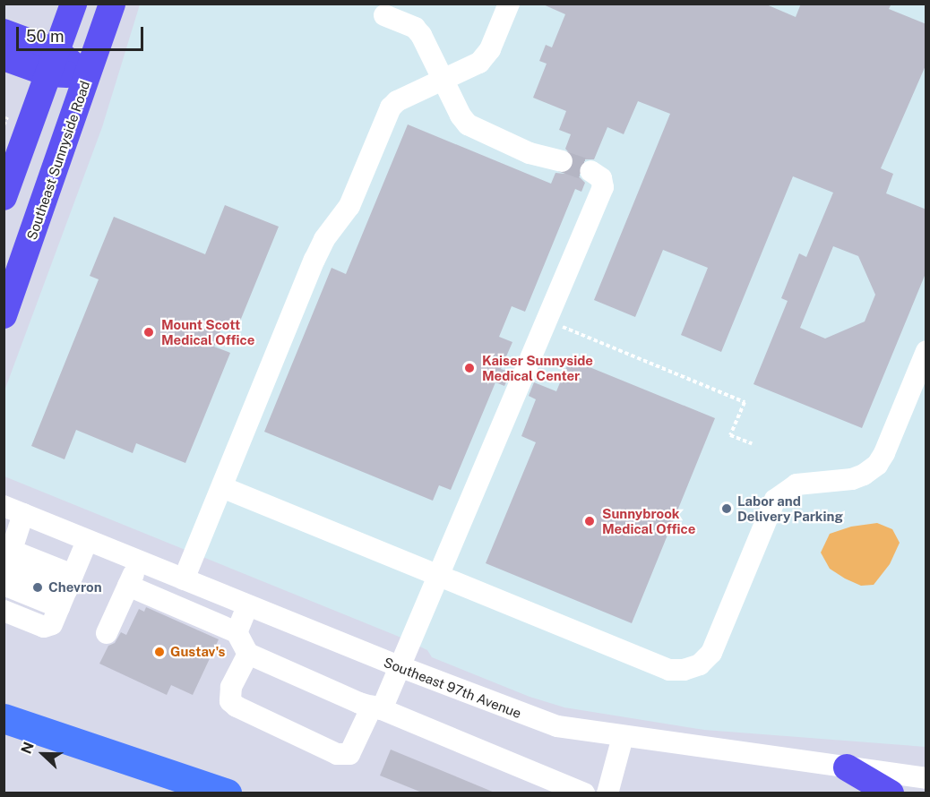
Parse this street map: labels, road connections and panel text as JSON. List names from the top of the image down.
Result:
{
  "streets": {
    "main road": ["Southeast Sunnyside Road"],
    "street": ["Southeast 97th Avenue"]
  },
  "places": [
    "Mount Scott Medical Office",
    "Kaiser Sunnyside Medical Center",
    "Labor and Delivery Parking",
    "Sunnybrook Medical Office",
    "Chevron",
    "Gustav's"
  ],
  "scale_bar": "50 m",
  "north": "left"
}
